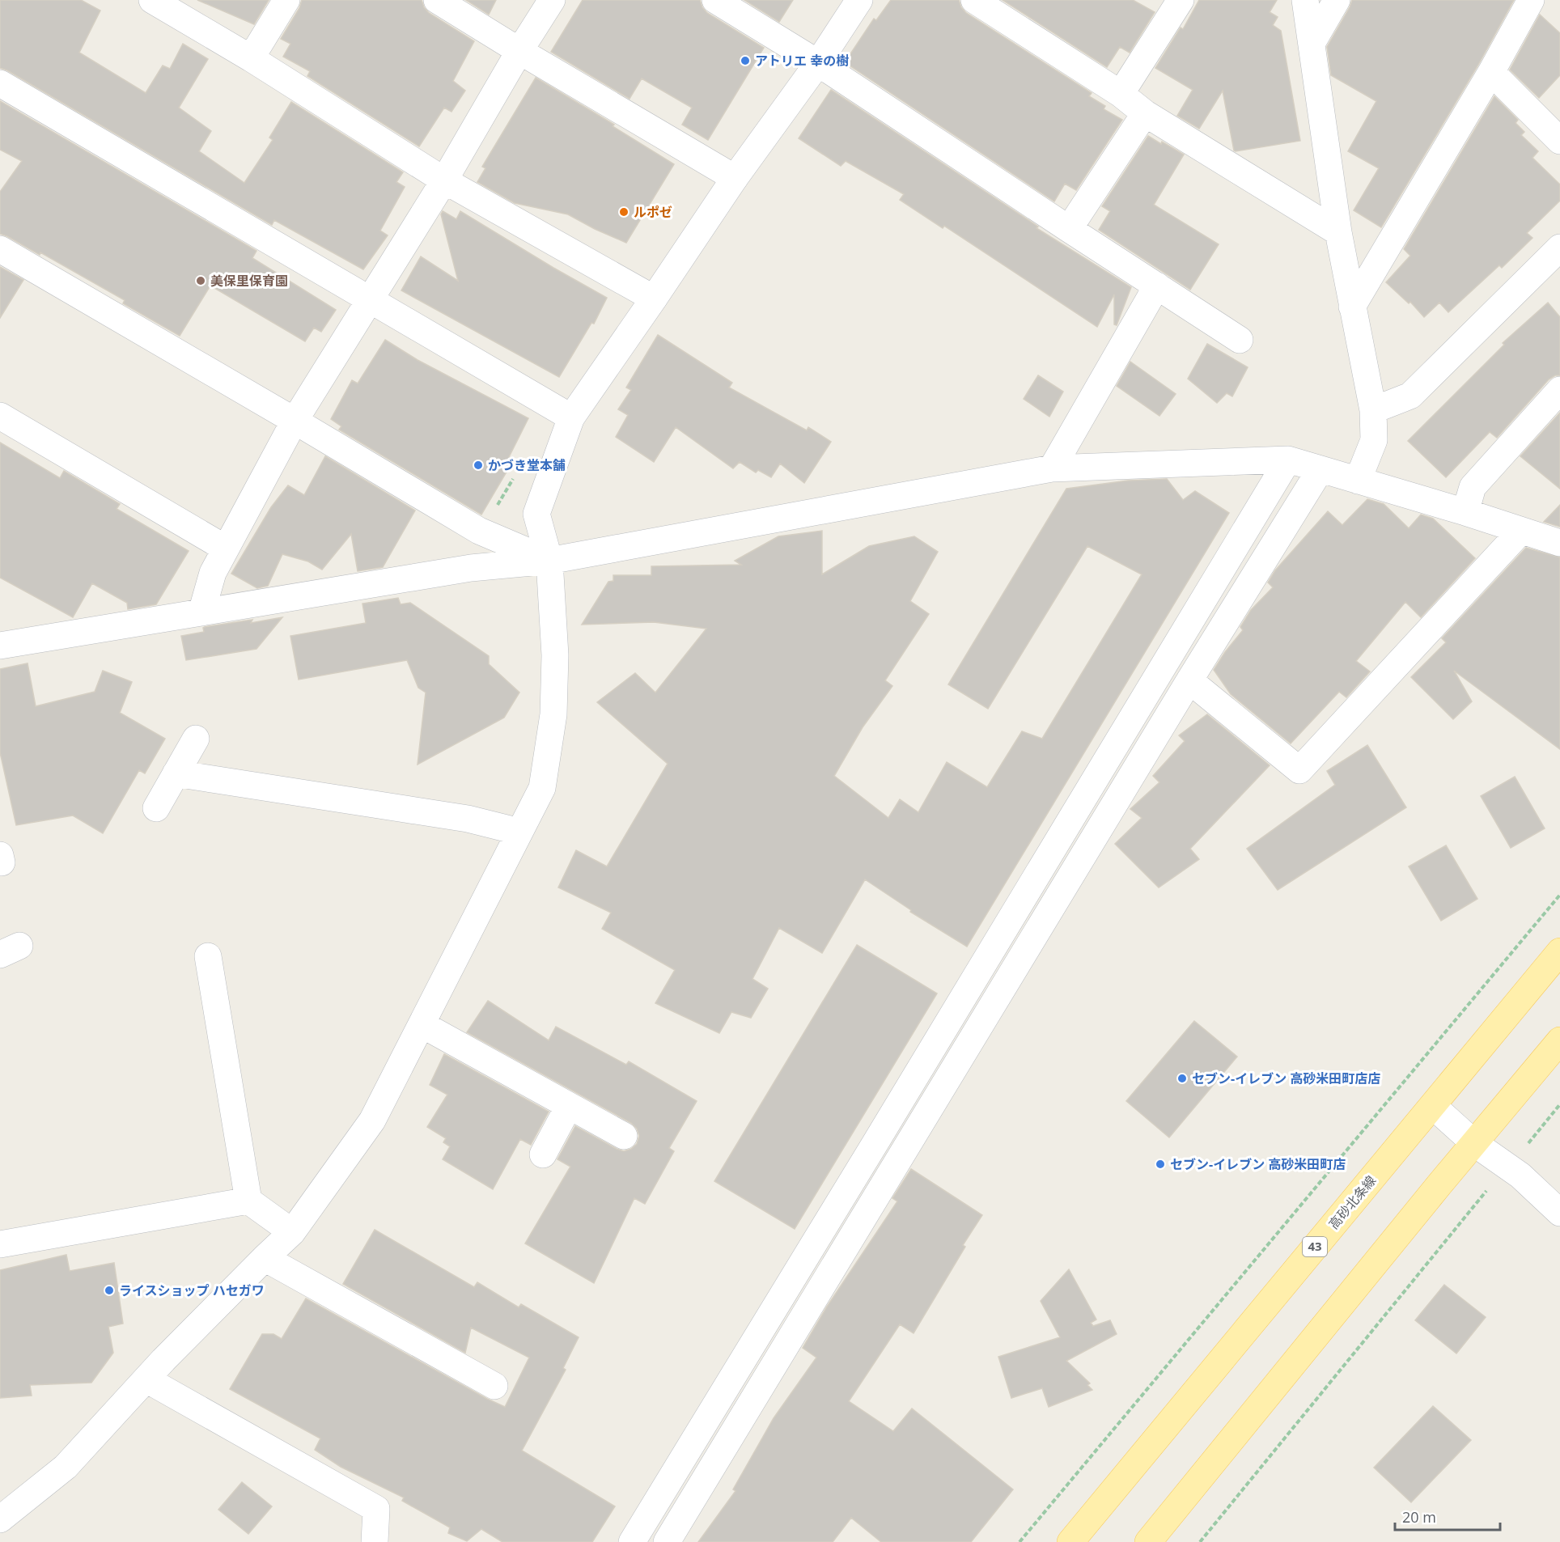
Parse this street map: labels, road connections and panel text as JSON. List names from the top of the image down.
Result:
{
  "streets": {
    "main road": ["高砂北条線", "43"]
  },
  "places": [
    "アトリエ 幸の樹",
    "ルポゼ",
    "美保里保育園",
    "かづき堂本舗",
    "セブン-イレブン 高砂米田町店店",
    "セブン-イレブン 高砂米田町店",
    "ライスショップ ハセガワ"
  ],
  "scale_bar": "20 m"
}
